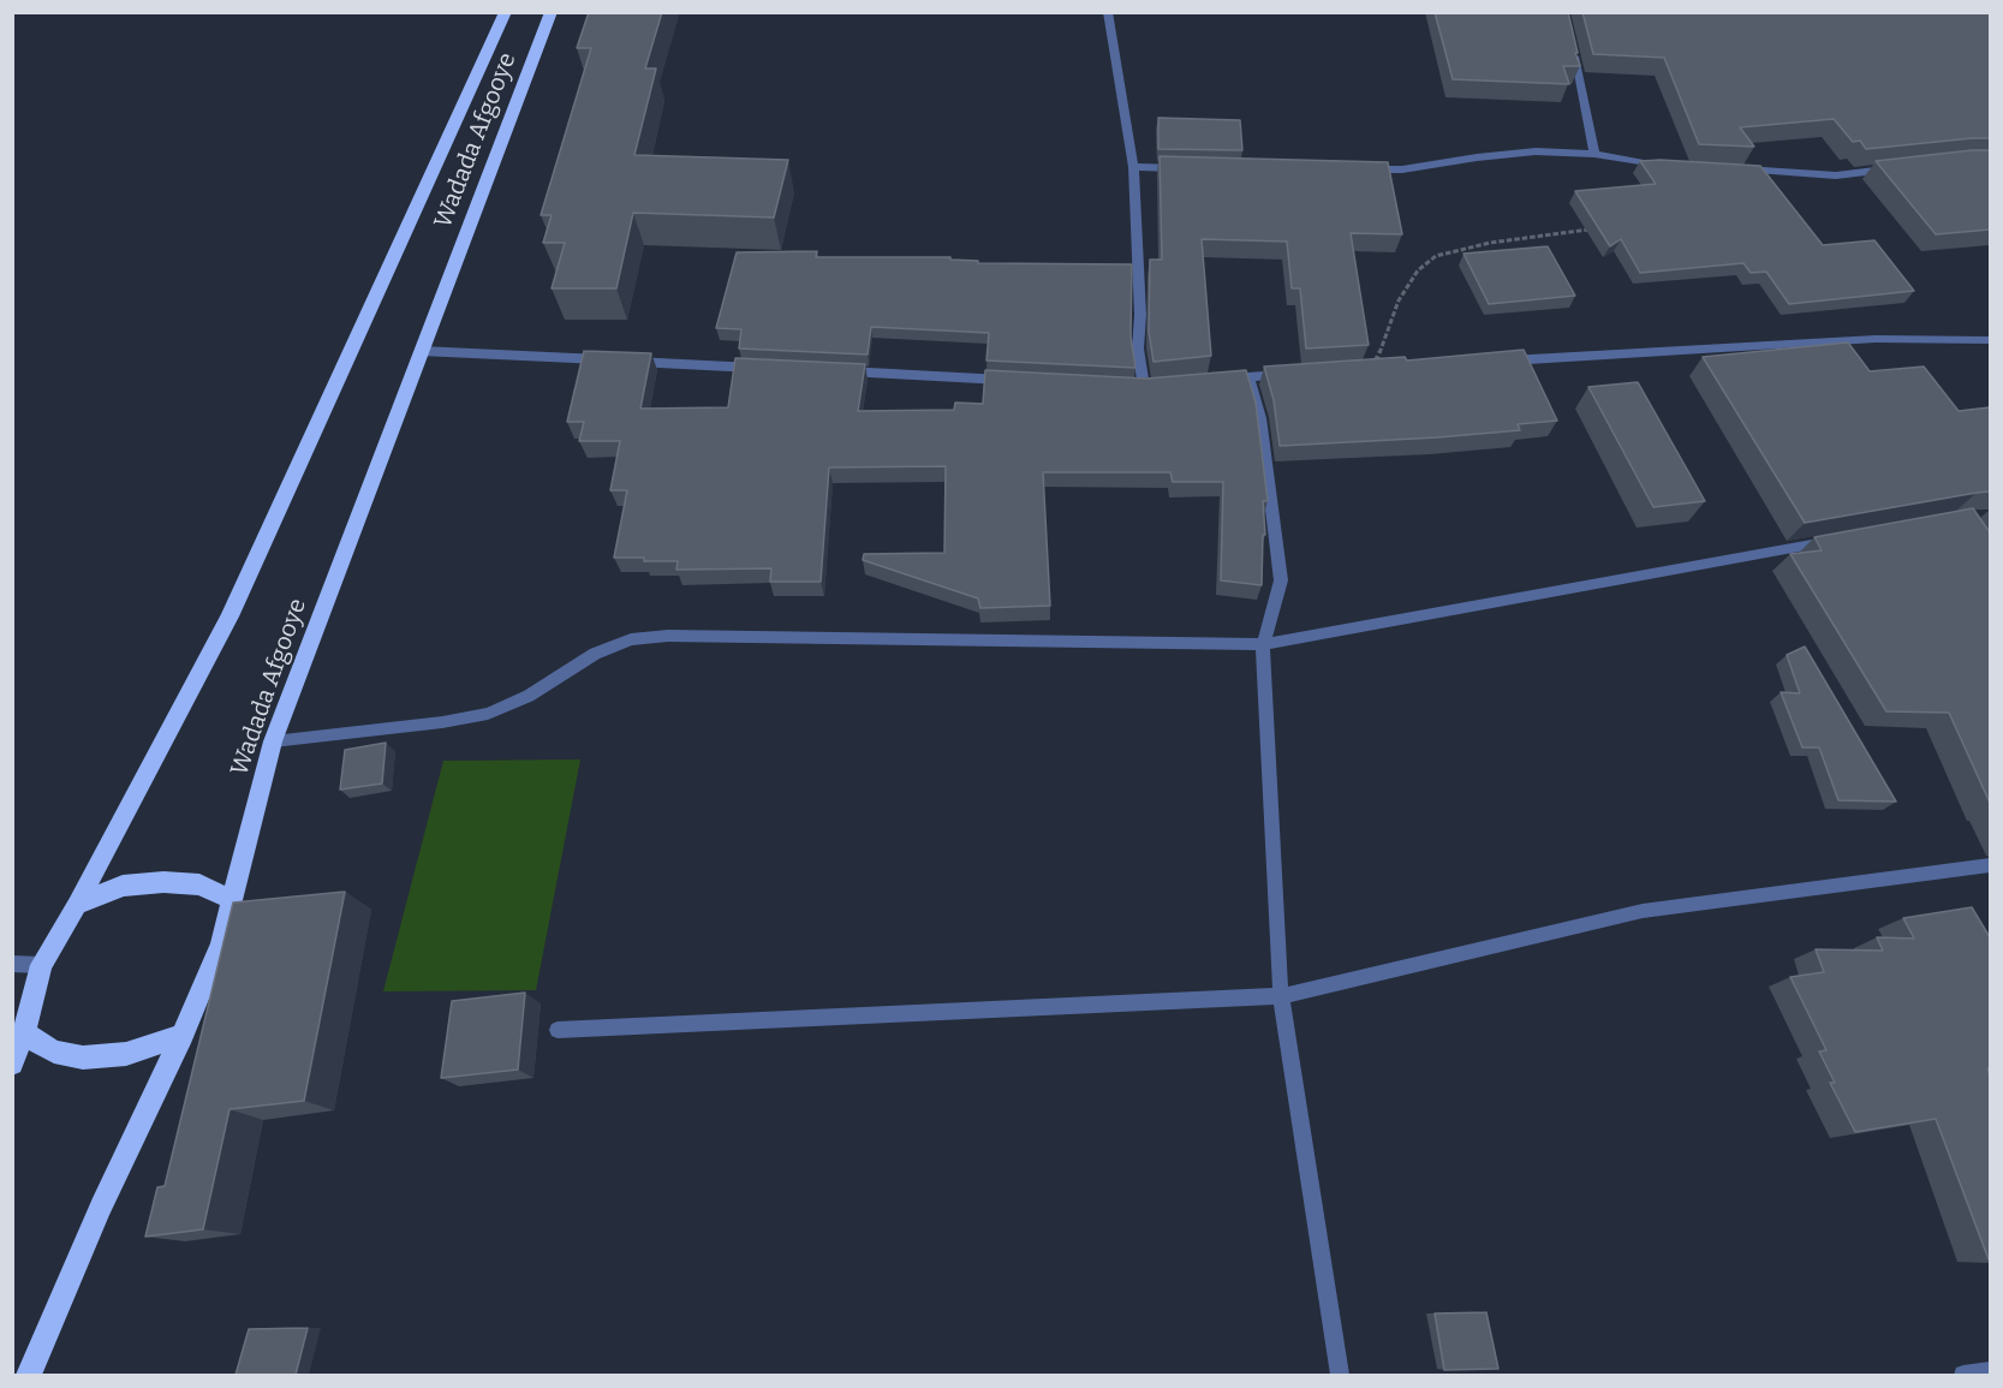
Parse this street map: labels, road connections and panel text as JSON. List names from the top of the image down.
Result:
{
  "streets": {
    "highway": ["Wadada Afgooye"]
  }
}
